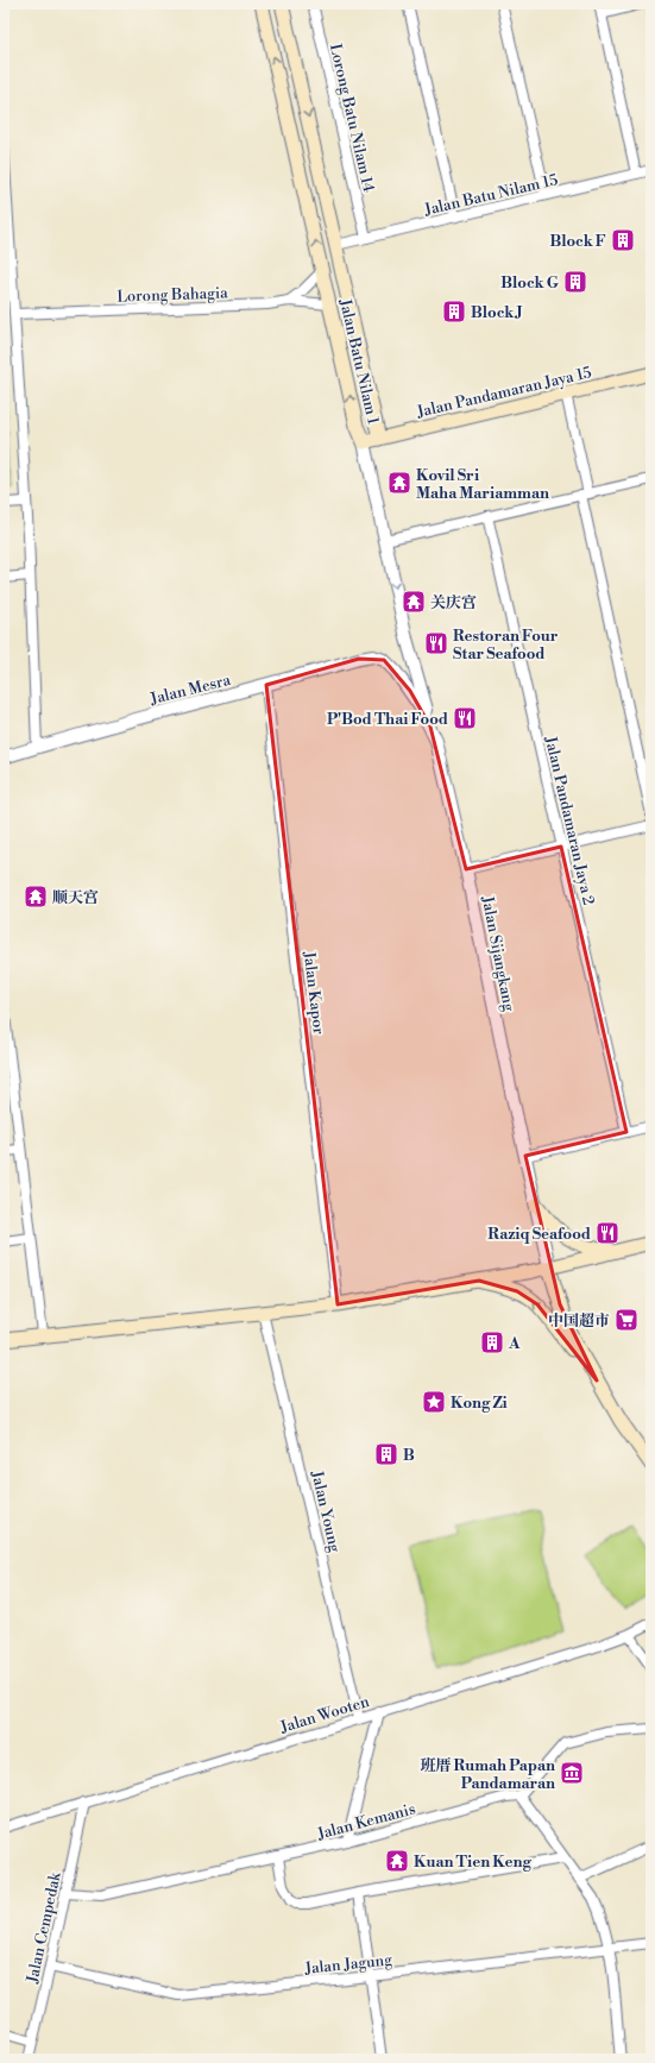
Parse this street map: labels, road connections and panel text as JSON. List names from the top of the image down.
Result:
{
  "streets": {
    "main road": ["Jalan Batu Nilam 1", "Jalan Pandamaran Jaya 15"],
    "street": [
      "Lorong Batu Nilam 14",
      "Jalan Batu Nilam 15",
      "Lorong Bahagia",
      "Jalan Mesra",
      "Jalan Pandamaran Jaya 2",
      "Jalan Sijangkang",
      "Jalan Kapor",
      "Jalan Young",
      "Jalan Wooten",
      "Jalan Kemanis",
      "Jalan Cempedak",
      "Jalan Jagung"
    ]
  },
  "crossings": [
    ["Lorong Batu Nilam 14", "Jalan Batu Nilam 15"],
    ["Jalan Batu Nilam 15", "Jalan Batu Nilam 1"],
    ["Lorong Bahagia", "Jalan Batu Nilam 1"],
    ["Jalan Batu Nilam 1", "Jalan Pandamaran Jaya 15"],
    ["Jalan Batu Nilam 1", "Jalan Sijangkang"],
    ["Jalan Mesra", "Jalan Sijangkang"],
    ["Jalan Mesra", "Jalan Kapor"],
    ["Jalan Young", "Jalan Wooten"],
    ["Jalan Wooten", "Jalan Cempedak"],
    ["Jalan Kemanis", "Jalan Cempedak"],
    ["Jalan Cempedak", "Jalan Jagung"]
  ],
  "places": {
    "building": [
      "Block F",
      "Block G",
      "Block J",
      "A",
      "B"
    ],
    "temple": [
      "Kovil Sri Maha Mariamman",
      "关庆宫",
      "顺天宫",
      "Kuan Tien Keng"
    ],
    "restaurant": ["Restoran Four Star Seafood", "P'Bod Thai Food", "Raziq Seafood"],
    "supermarket": ["中国超市"],
    "place": ["Kong Zi"],
    "museum": ["班厝 Rumah Papan Pandamaran"]
  }
}
